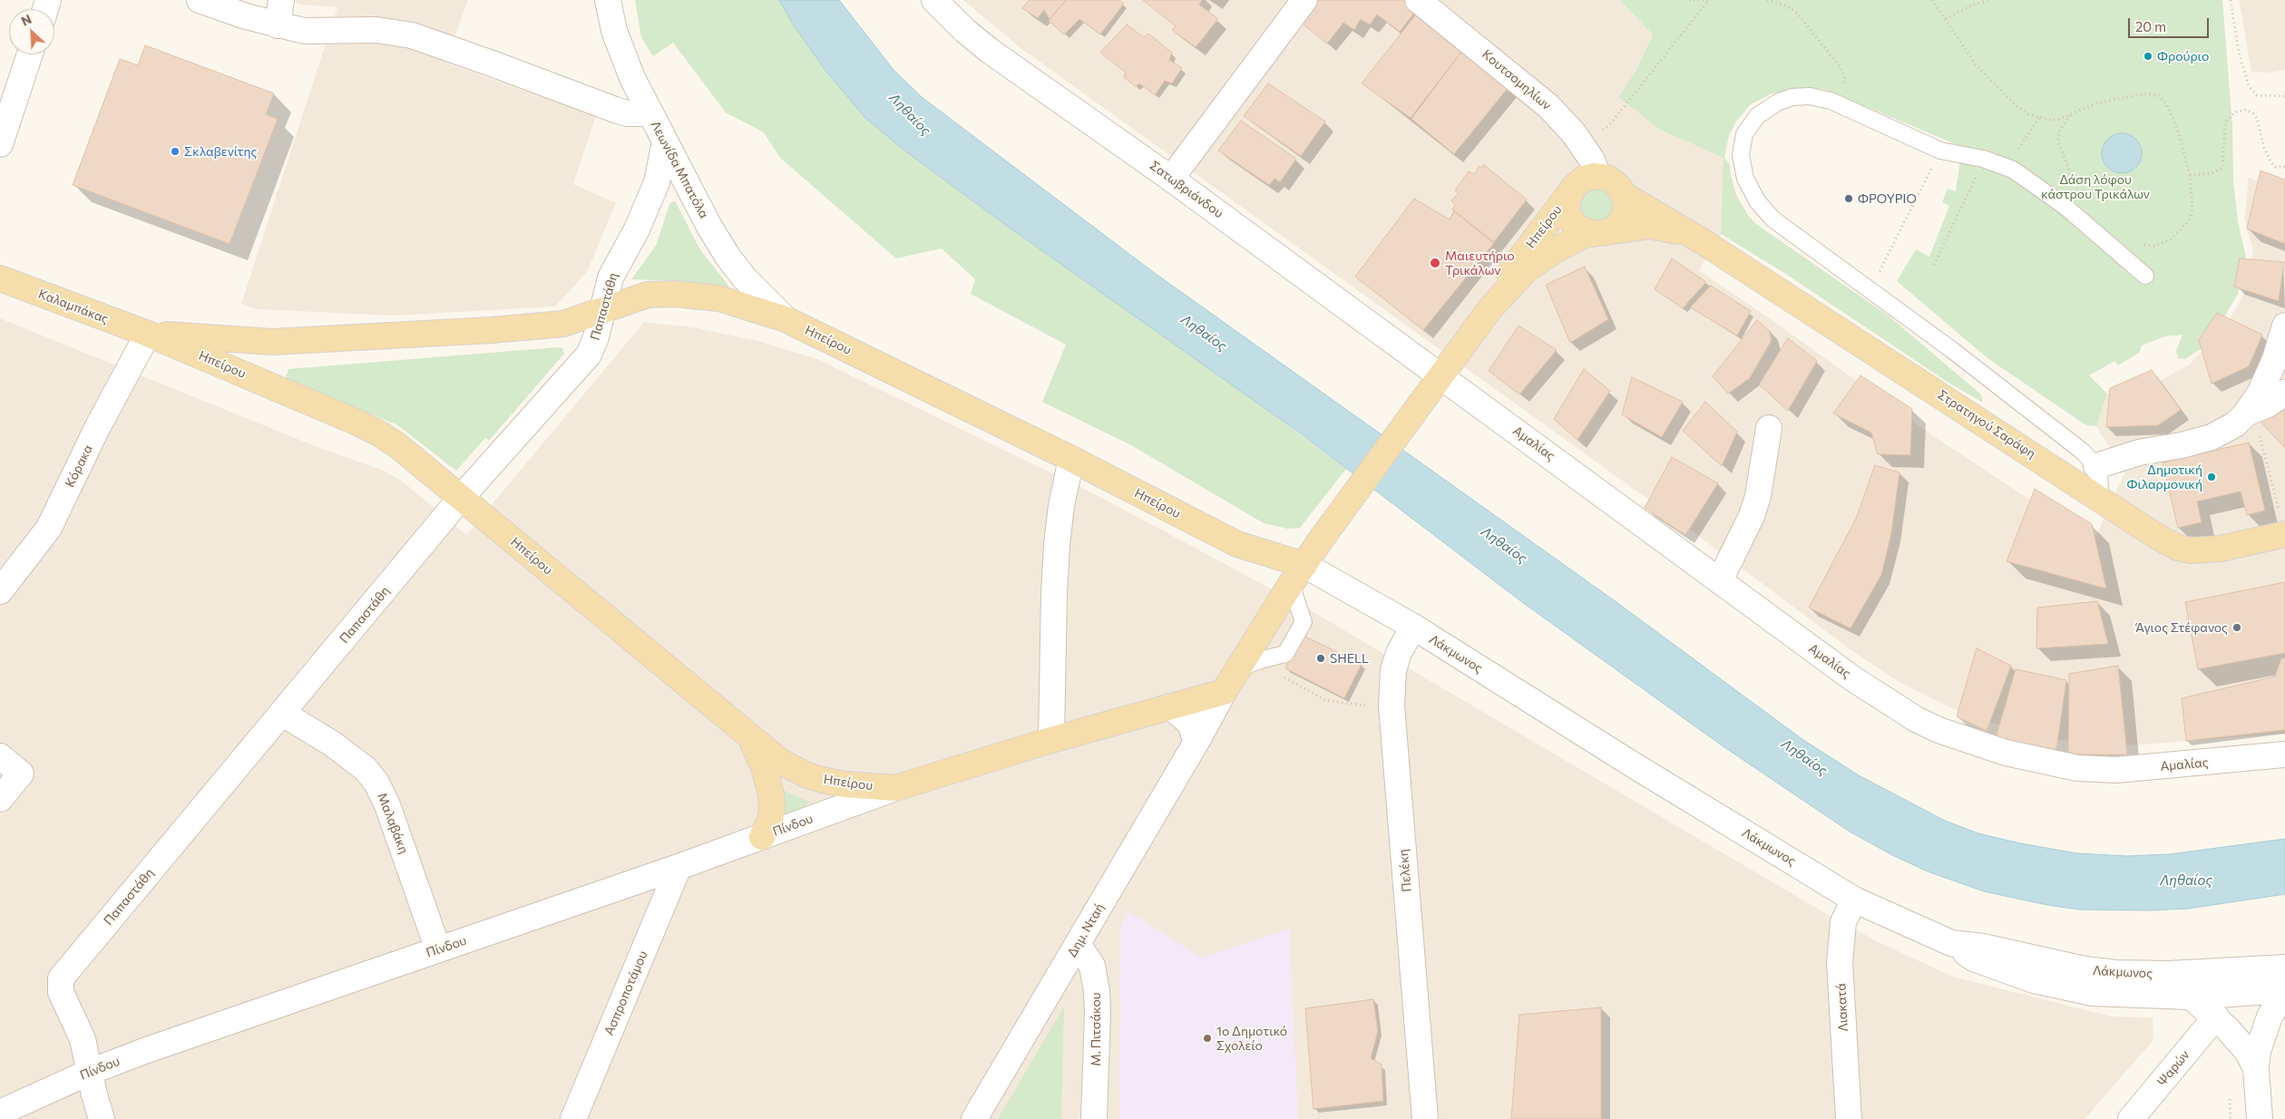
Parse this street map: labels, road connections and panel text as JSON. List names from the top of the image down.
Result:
{
  "streets": {
    "main road": ["Ηπείρου", "Καλαμπάκας", "Στρατηγού Σαράφη"],
    "street": [
      "Κουτσομηλίων",
      "Λεωνίδα Μπατόλα",
      "Σατωβριάνδου",
      "Παπαστάθη",
      "Αμαλίας",
      "Κόρακα",
      "Λάκμωνος",
      "Μαλαβάκη",
      "Πίνδου",
      "Πελέκη",
      "Δημ. Νταή",
      "Ασπροποτάμου",
      "Λιακατά",
      "Μ. Πιτσάκου",
      "Ψαρών"
    ]
  },
  "crossings": [
    ["Κουτσομηλίων", "Ηπείρου"],
    ["Λεωνίδα Μπατόλα", "Ηπείρου"],
    ["Λεωνίδα Μπατόλα", "Παπαστάθη"],
    ["Σατωβριάνδου", "Ηπείρου"],
    ["Σατωβριάνδου", "Αμαλίας"],
    ["Ηπείρου", "Καλαμπάκας"],
    ["Ηπείρου", "Παπαστάθη"],
    ["Ηπείρου", "Αμαλίας"],
    ["Ηπείρου", "Κόρακα"],
    ["Ηπείρου", "Λάκμωνος"],
    ["Ηπείρου", "Πίνδου"],
    ["Ηπείρου", "Δημ. Νταή"],
    ["Καλαμπάκας", "Κόρακα"],
    ["Παπαστάθη", "Μαλαβάκη"],
    ["Παπαστάθη", "Πίνδου"],
    ["Λάκμωνος", "Πελέκη"],
    ["Λάκμωνος", "Λιακατά"],
    ["Μαλαβάκη", "Πίνδου"],
    ["Πίνδου", "Ασπροποτάμου"],
    ["Δημ. Νταή", "Μ. Πιτσάκου"]
  ],
  "water": ["Ληθαίος"],
  "parks": ["Δάση λόφου κάστρου Τρικάλων"],
  "places": [
    "Φρούριο",
    "Σκλαβενίτης",
    "ΦΡΟΥΡΙΟ",
    "Μαιευτήριο Τρικάλων",
    "Δημοτική Φιλαρμονική",
    "Άγιος Στέφανος",
    "SHELL",
    "1ο Δημοτικό Σχολείο"
  ],
  "scale_bar": "20 m",
  "north": "top left"
}
